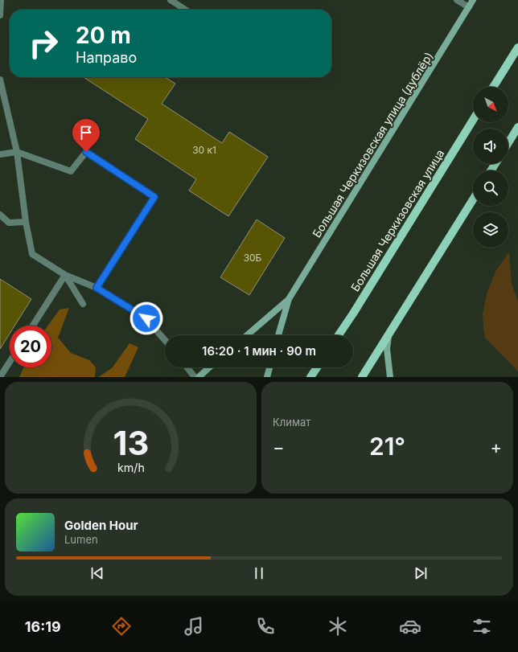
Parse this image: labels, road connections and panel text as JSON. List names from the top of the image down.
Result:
{
  "streets": {
    "main road": ["Большая Черкизовская улица"],
    "street": ["Большая Черкизовская улица (дублёр)"]
  },
  "house_numbers": ["30 к1", "30Б"],
  "north": "bottom right",
  "page": {
    "turn": ["20 m", "Направо"],
    "limit": "20",
    "trip": "16:20 · 1 мин · 90 m",
    "tile": "Климат",
    "heat": ["−", "21°", "+"],
    "song": ["Golden Hour", "Lumen"],
    "tabs": "16:19",
    "gauge": ["13", "km/h"]
  }
}
